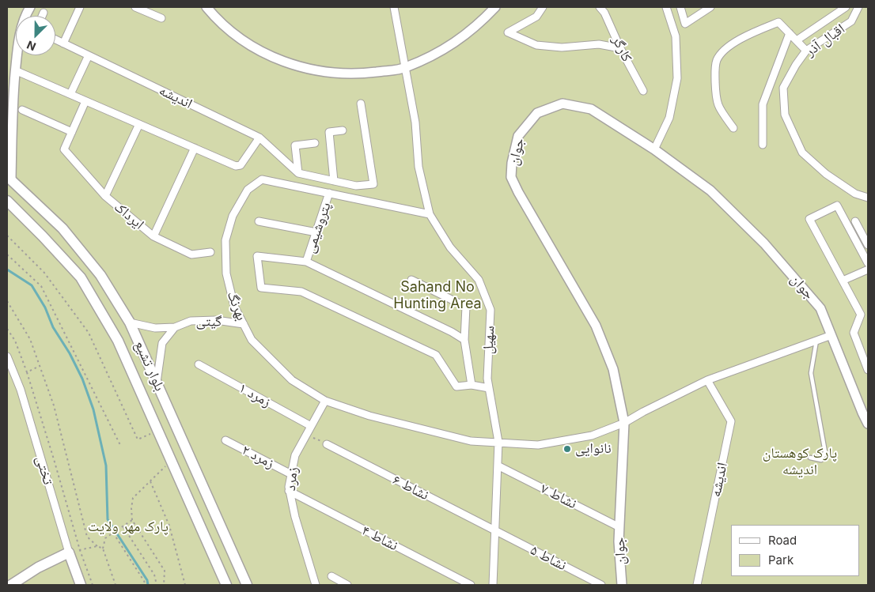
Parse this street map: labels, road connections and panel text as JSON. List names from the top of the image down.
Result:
{
  "streets": {
    "main road": ["بلوار تشیع", "تختی"],
    "street": [
      "اقبال آذر",
      "کارگر",
      "اندیشه",
      "جوان",
      "ایرداک",
      "پتروشیمی",
      "بهرنگ",
      "گیتی",
      "سهیل",
      "زمرد ۱",
      "زمرد ۲",
      "زمرد",
      "نشاط ۶",
      "نشاط ۷",
      "نشاط ۴",
      "نشاط ۵"
    ]
  },
  "crossings": [
    ["اندیشه", "بهرنگ"],
    ["جوان", "بهرنگ"],
    ["جوان", "نشاط ۷"],
    ["پتروشیمی", "بهرنگ"],
    ["بهرنگ", "گیتی"],
    ["بهرنگ", "سهیل"],
    ["بهرنگ", "زمرد"],
    ["گیتی", "بلوار تشیع"],
    ["سهیل", "نشاط ۶"],
    ["سهیل", "نشاط ۷"],
    ["سهیل", "نشاط ۵"],
    ["زمرد ۱", "زمرد"],
    ["زمرد ۲", "زمرد"],
    ["زمرد", "نشاط ۴"],
    ["نشاط ۶", "نشاط ۵"]
  ],
  "parks": ["Sahand No Hunting Area", "پارک کوهستان اندیشه", "پارک مهر ولایت"],
  "places": ["نانوایی"],
  "legend": ["Road", "Park"],
  "north": "bottom left"
}
